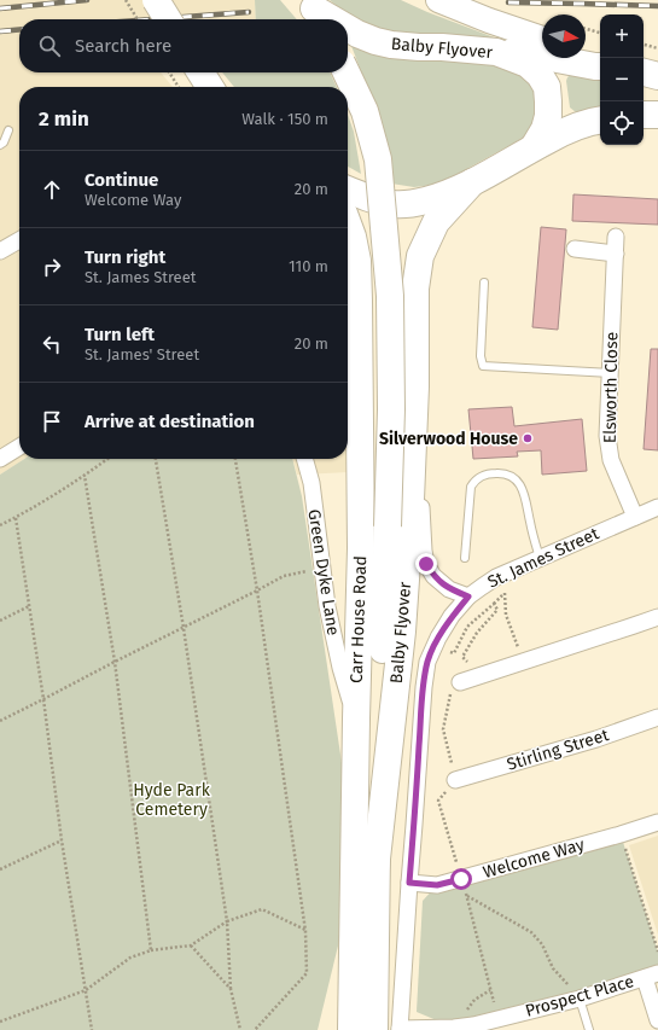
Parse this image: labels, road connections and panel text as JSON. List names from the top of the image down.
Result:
{
  "streets": {
    "highway": ["Balby Flyover", "Carr House Road"],
    "street": [
      "Elsworth Close",
      "St. James Street",
      "Green Dyke Lane",
      "Stirling Street",
      "Welcome Way",
      "Prospect Place"
    ]
  },
  "crossings": [
    ["Balby Flyover", "Carr House Road"],
    ["Elsworth Close", "St. James Street"],
    ["St. James Street", "Welcome Way"],
    ["St. James Street", "Prospect Place"],
    ["Green Dyke Lane", "Carr House Road"]
  ],
  "parks": ["Hyde Park Cemetery"],
  "places": ["Silverwood House"],
  "north": "right",
  "page": {
    "map_buttons": ["+", "−"],
    "search": "Search here",
    "heading": ["2 min", "Walk · 150 m"],
    "list": [
      ["Continue", "Welcome Way", "20 m"],
      ["Turn right", "St. James Street", "110 m"],
      ["Turn left", "St. James' Street", "20 m"],
      "Arrive at destination"
    ]
  }
}
